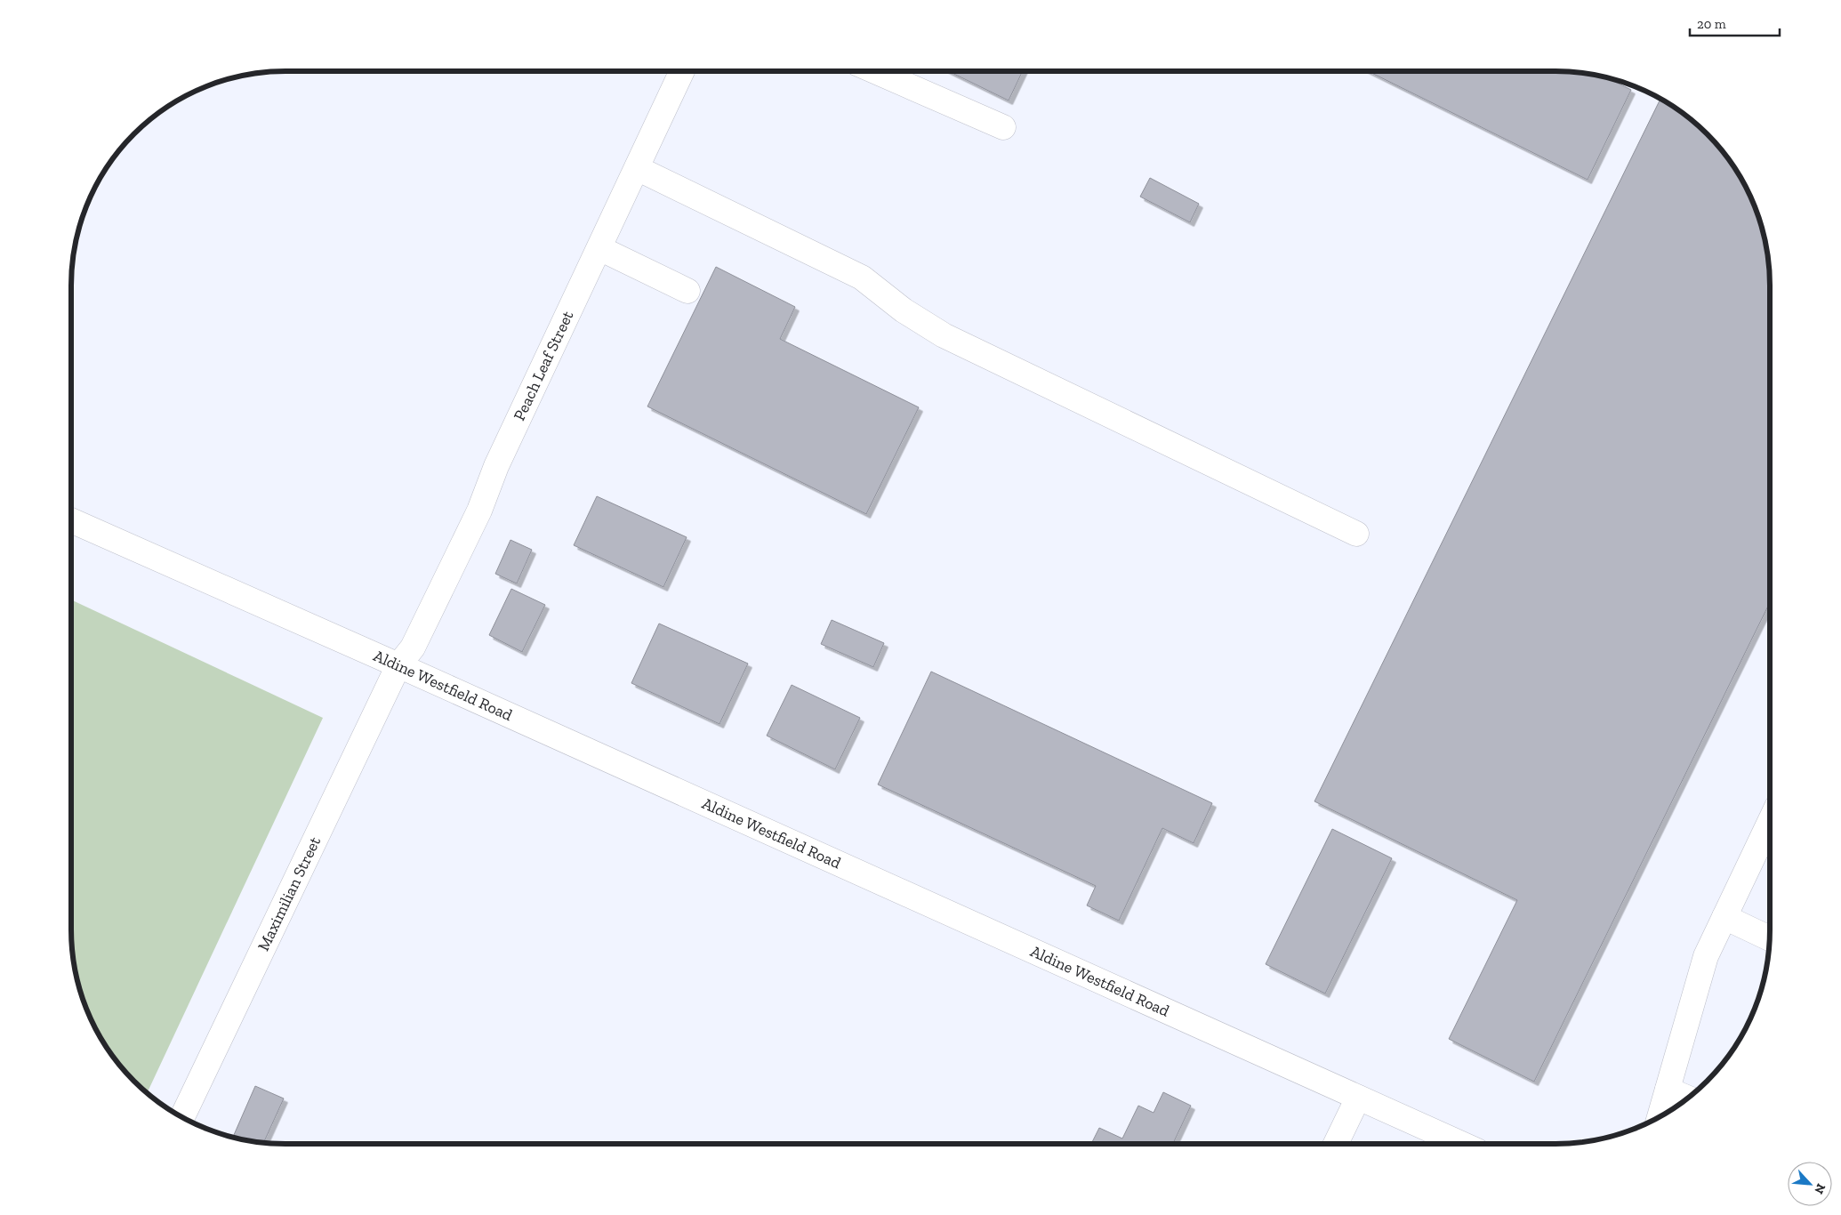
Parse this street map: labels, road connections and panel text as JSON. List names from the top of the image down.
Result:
{
  "streets": {
    "main road": ["Peach Leaf Street", "Aldine Westfield Road", "Maximilian Street"]
  },
  "crossings": [
    ["Peach Leaf Street", "Aldine Westfield Road"],
    ["Peach Leaf Street", "Maximilian Street"],
    ["Aldine Westfield Road", "Maximilian Street"]
  ],
  "scale_bar": "20 m",
  "north": "bottom right"
}
